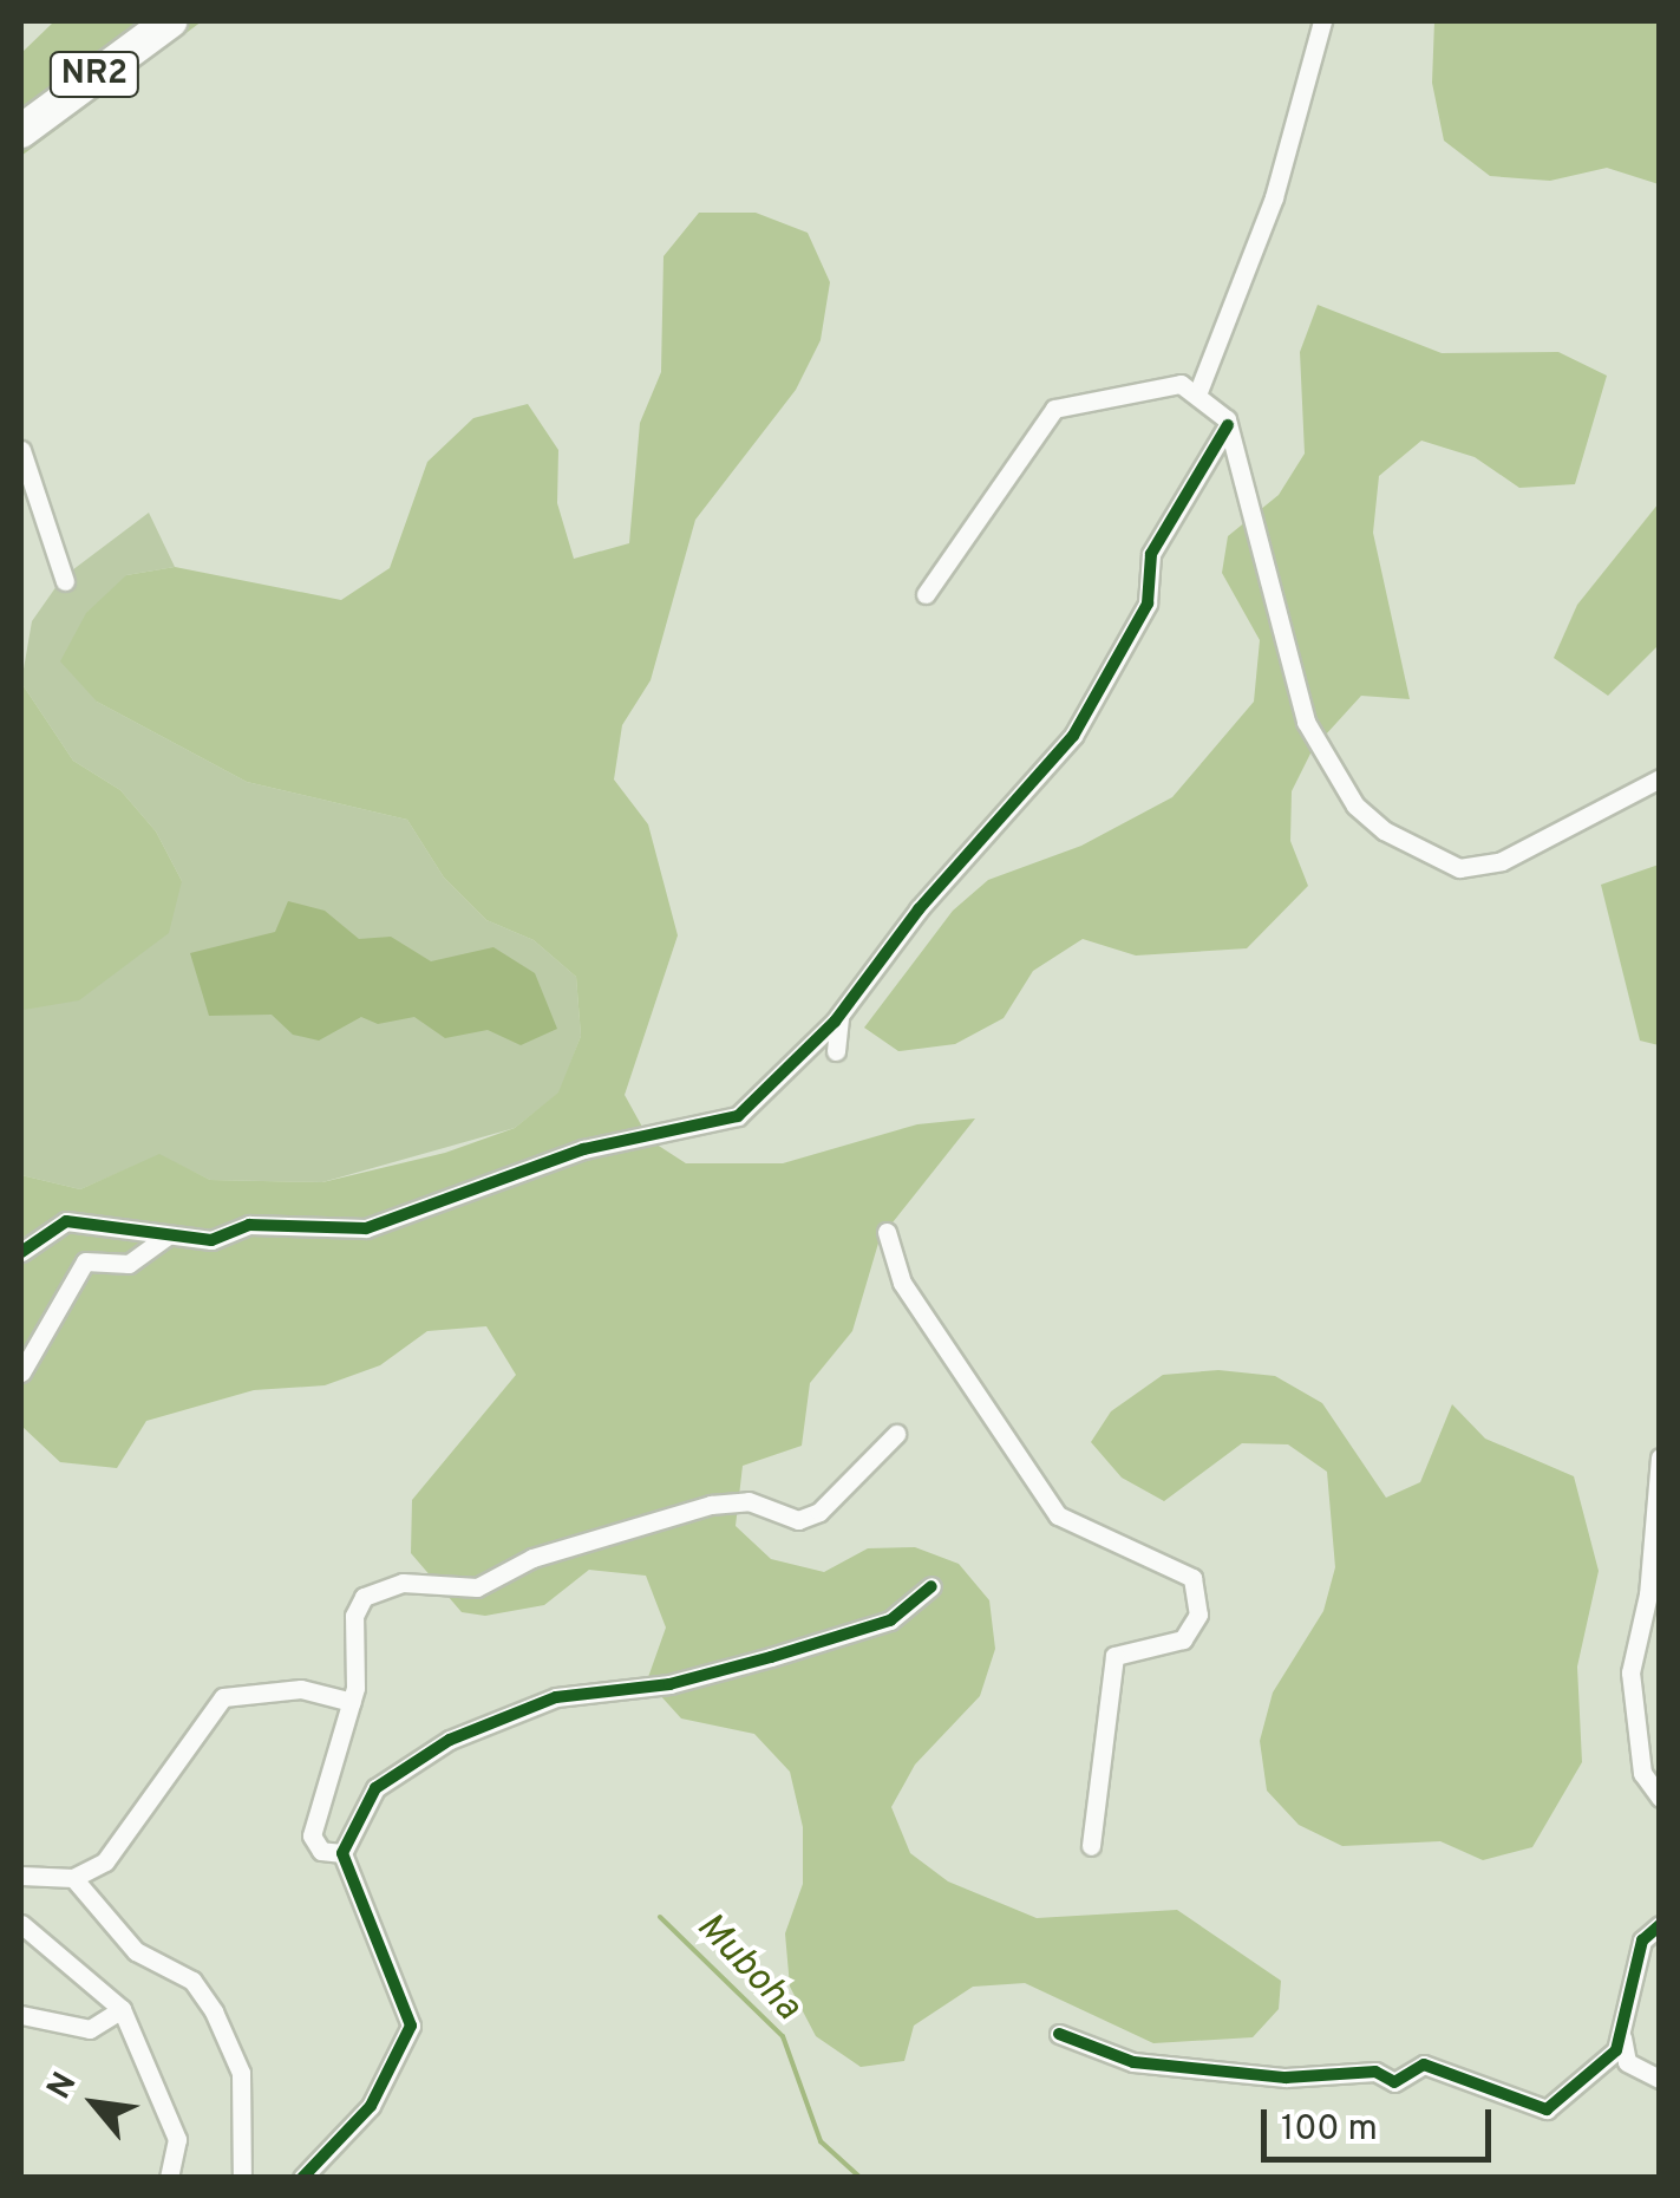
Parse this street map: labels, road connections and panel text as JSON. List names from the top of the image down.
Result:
{
  "streets": {
    "highway": ["NR2"]
  },
  "water": ["Muboha"],
  "scale_bar": "100 m",
  "north": "top left"
}
